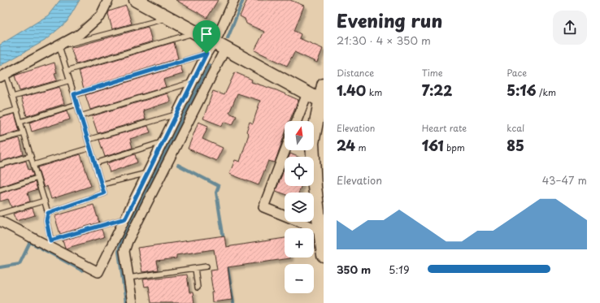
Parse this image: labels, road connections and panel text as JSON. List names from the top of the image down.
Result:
{
  "north": "top",
  "page": {
    "heading": ["Evening run", "21:30 · 4 × 350 m"],
    "stats": [
      ["Distance", "1.40 km"],
      ["Time", "7:22"],
      ["Pace", "5:16 /km"],
      ["Elevation", "24 m"],
      ["Heart rate", "161 bpm"],
      ["kcal", "85"]
    ],
    "map_buttons": ["+", "−"],
    "chart": ["Elevation", "43–47 m"],
    "list": [
      {
        "name": "350 m",
        "note": "5:19"
      }
    ]
  }
}
